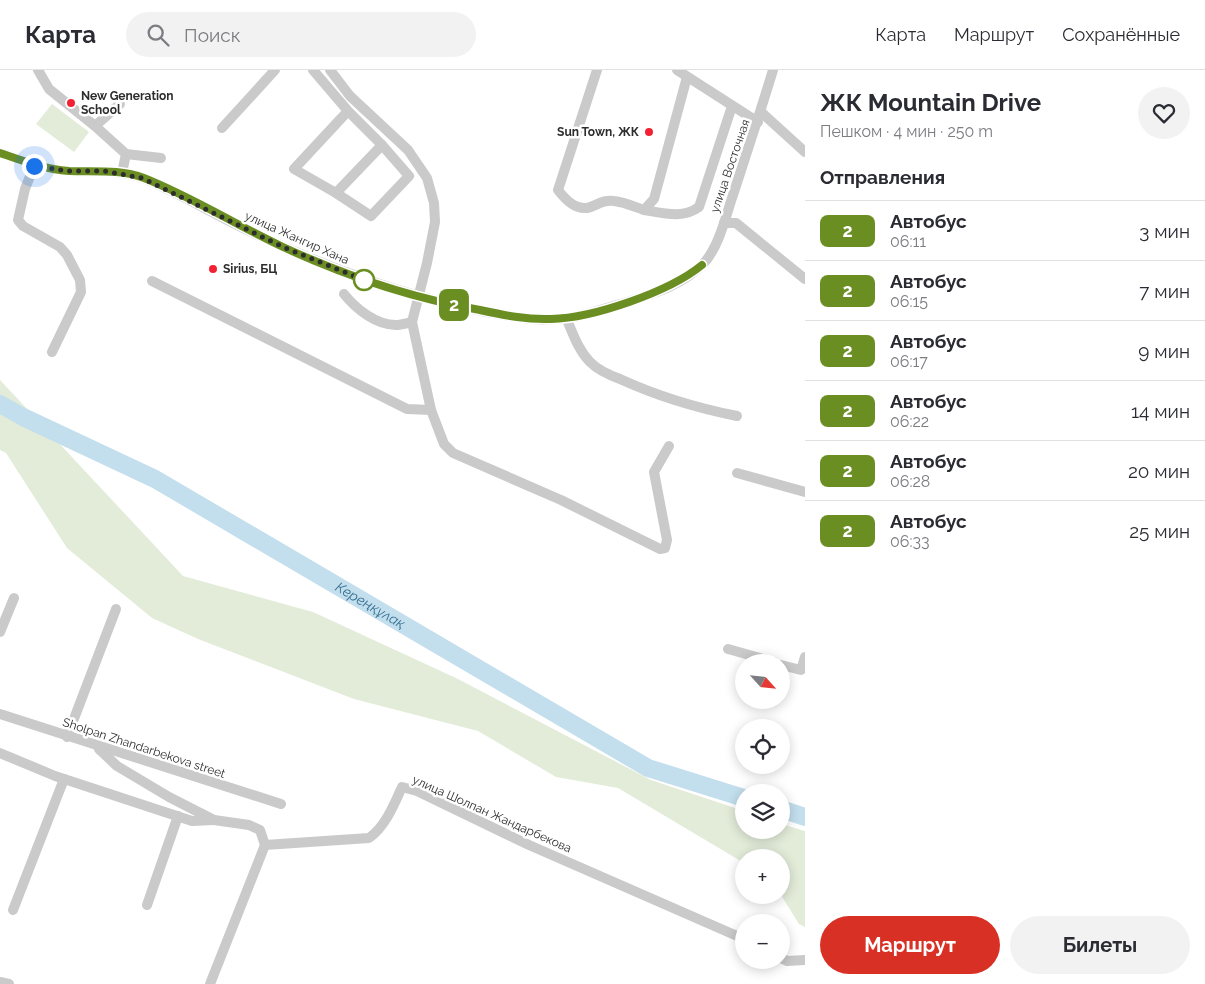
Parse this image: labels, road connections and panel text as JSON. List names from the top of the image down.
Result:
{
  "streets": {
    "street": [
      "улица Восточная",
      "улица Жангир Хана",
      "Sholpan Zhandarbekova street",
      "улица Шолпан Жандарбекова"
    ]
  },
  "crossings": [
    ["улица Восточная", "улица Жангир Хана"]
  ],
  "water": ["Кереңқұлақ"],
  "places": ["New Generation School", "Sun Town, ЖК", "Sirius, БЦ"],
  "lines": ["bus line 2"],
  "north": "bottom right",
  "page": {
    "header": "Карта",
    "search": "Поиск",
    "nav": ["Карта", "Маршрут", "Сохранённые"],
    "on_map": "2",
    "heading": [
      ["ЖК Mountain Drive", "Пешком · 4 мин · 250 m"],
      "Отправления"
    ],
    "list": [
      {
        "mark": "2",
        "name": "Автобус",
        "note": "06:11",
        "value": "3 мин"
      },
      {
        "mark": "2",
        "name": "Автобус",
        "note": "06:15",
        "value": "7 мин"
      },
      {
        "mark": "2",
        "name": "Автобус",
        "note": "06:17",
        "value": "9 мин"
      },
      {
        "mark": "2",
        "name": "Автобус",
        "note": "06:22",
        "value": "14 мин"
      },
      {
        "mark": "2",
        "name": "Автобус",
        "note": "06:28",
        "value": "20 мин"
      },
      {
        "mark": "2",
        "name": "Автобус",
        "note": "06:33",
        "value": "25 мин"
      }
    ],
    "map_buttons": ["+", "−"],
    "buttons": ["Маршрут", "Билеты"]
  }
}
